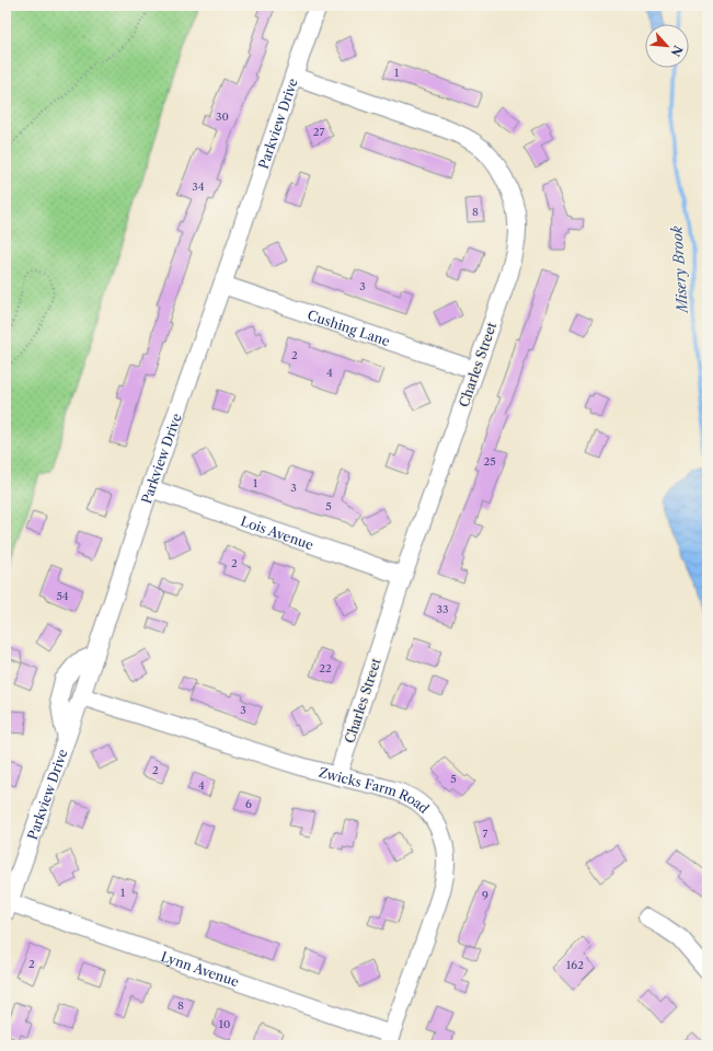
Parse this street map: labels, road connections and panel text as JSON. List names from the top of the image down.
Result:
{
  "streets": {
    "street": [
      "Parkview Drive",
      "Cushing Lane",
      "Charles Street",
      "Lois Avenue",
      "Zwicks Farm Road",
      "Lynn Avenue"
    ]
  },
  "crossings": [
    ["Parkview Drive", "Cushing Lane"],
    ["Parkview Drive", "Charles Street"],
    ["Parkview Drive", "Lois Avenue"],
    ["Parkview Drive", "Zwicks Farm Road"],
    ["Parkview Drive", "Lynn Avenue"],
    ["Cushing Lane", "Charles Street"],
    ["Charles Street", "Lois Avenue"],
    ["Charles Street", "Zwicks Farm Road"],
    ["Zwicks Farm Road", "Lynn Avenue"]
  ],
  "water": ["Misery Brook"],
  "house_numbers": [
    "1",
    "30",
    "27",
    "34",
    "8",
    "3",
    "2",
    "4",
    "25",
    "1",
    "3",
    "5",
    "2",
    "54",
    "33",
    "22",
    "3",
    "2",
    "5",
    "4",
    "6",
    "7",
    "1",
    "9",
    "2",
    "162",
    "8",
    "10"
  ],
  "north": "bottom right"
}
